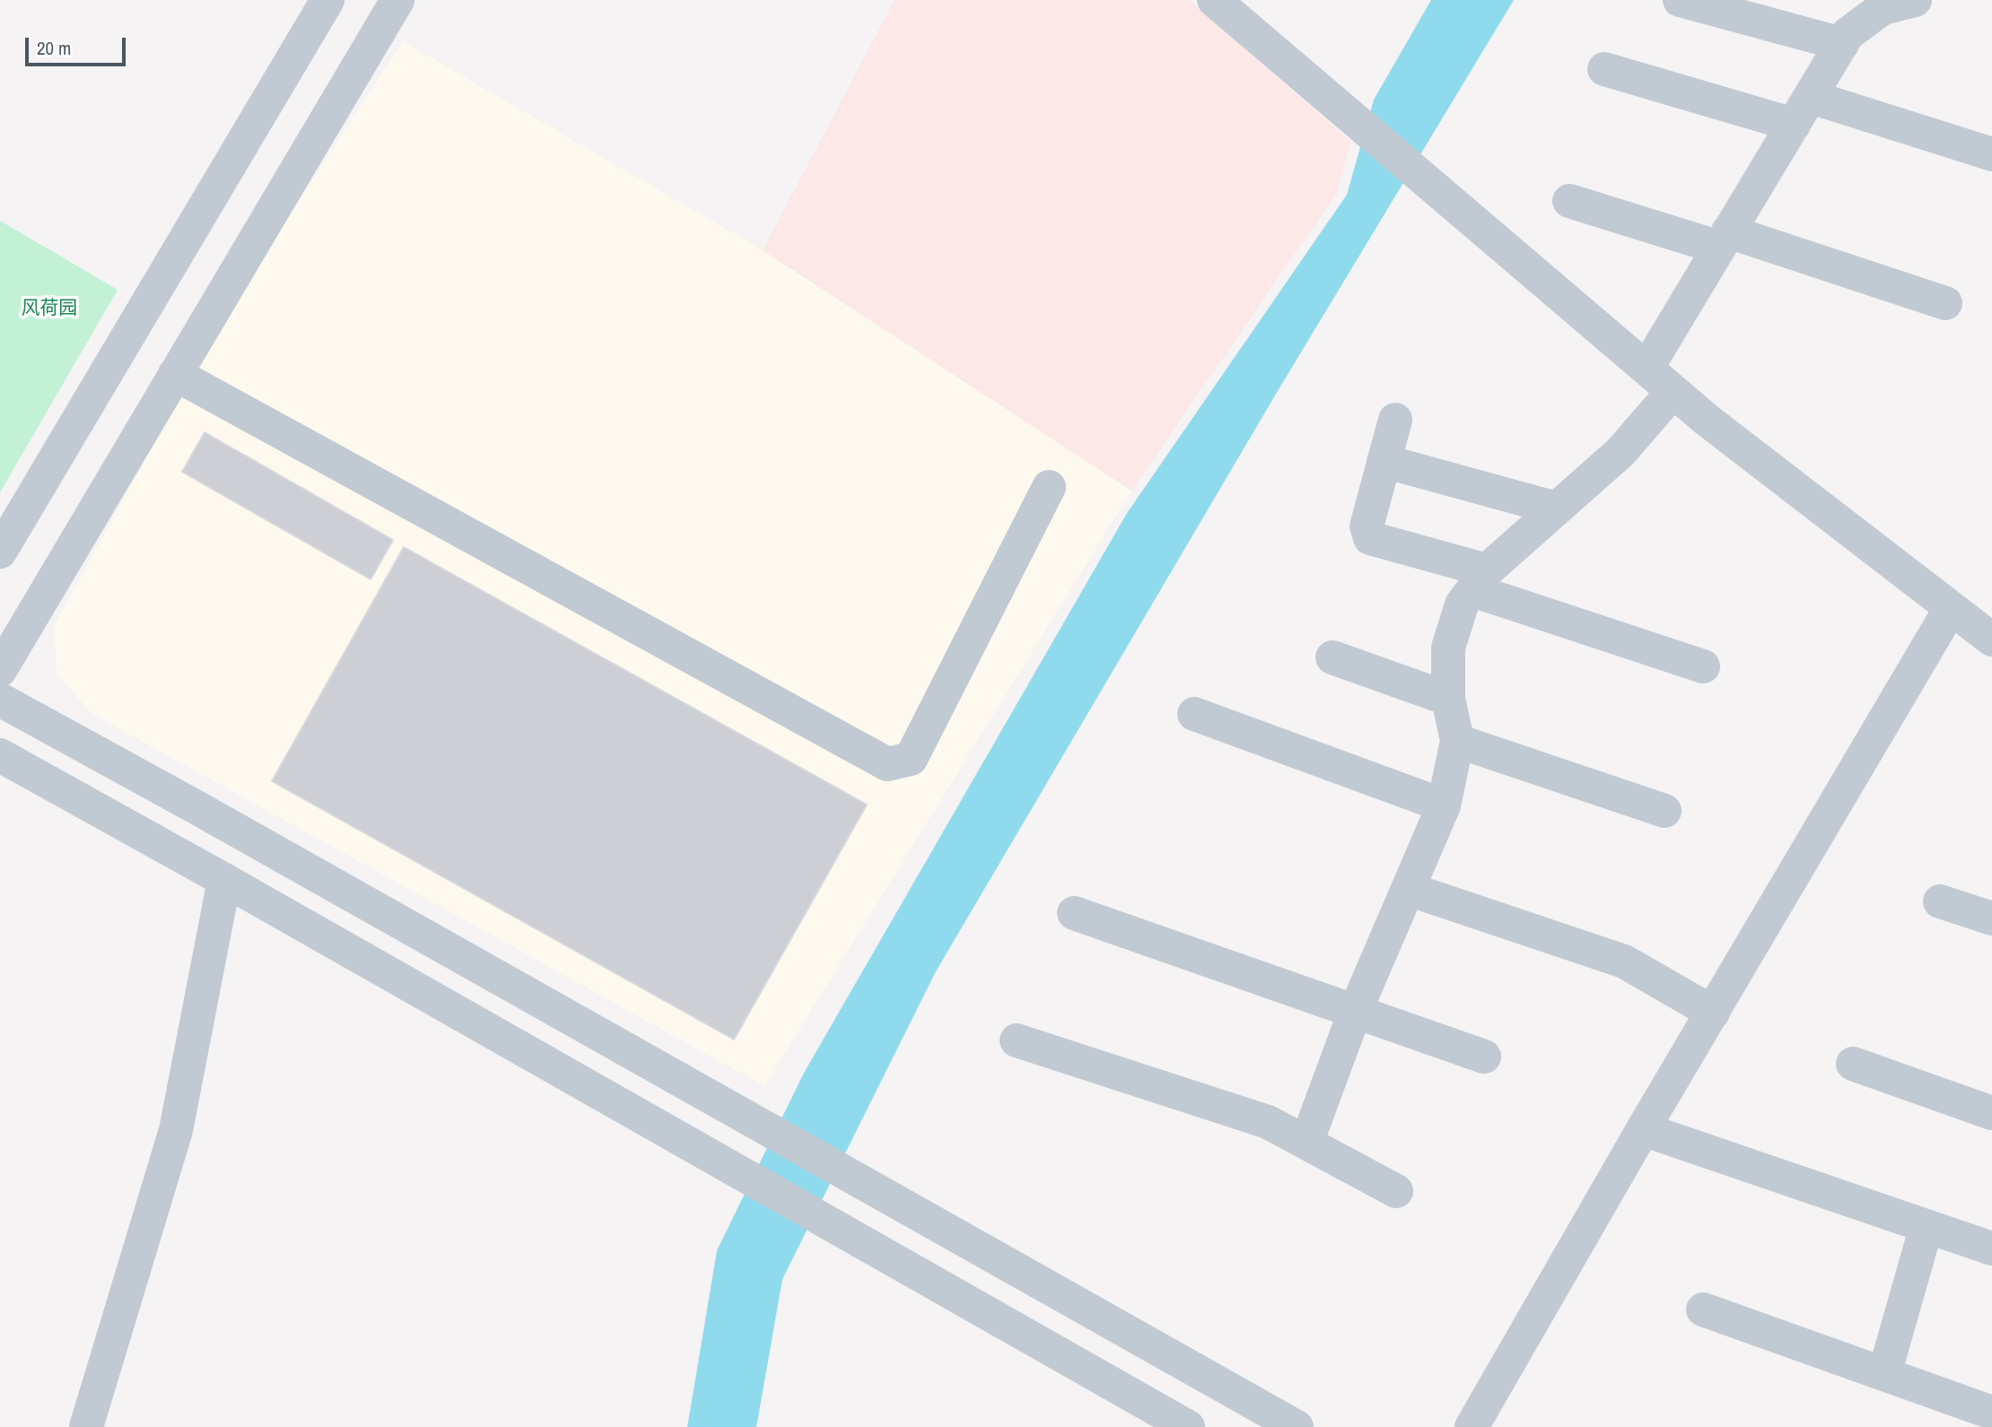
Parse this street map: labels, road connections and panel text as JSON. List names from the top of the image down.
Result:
{
  "parks": ["风荷园"],
  "scale_bar": "20 m"
}
